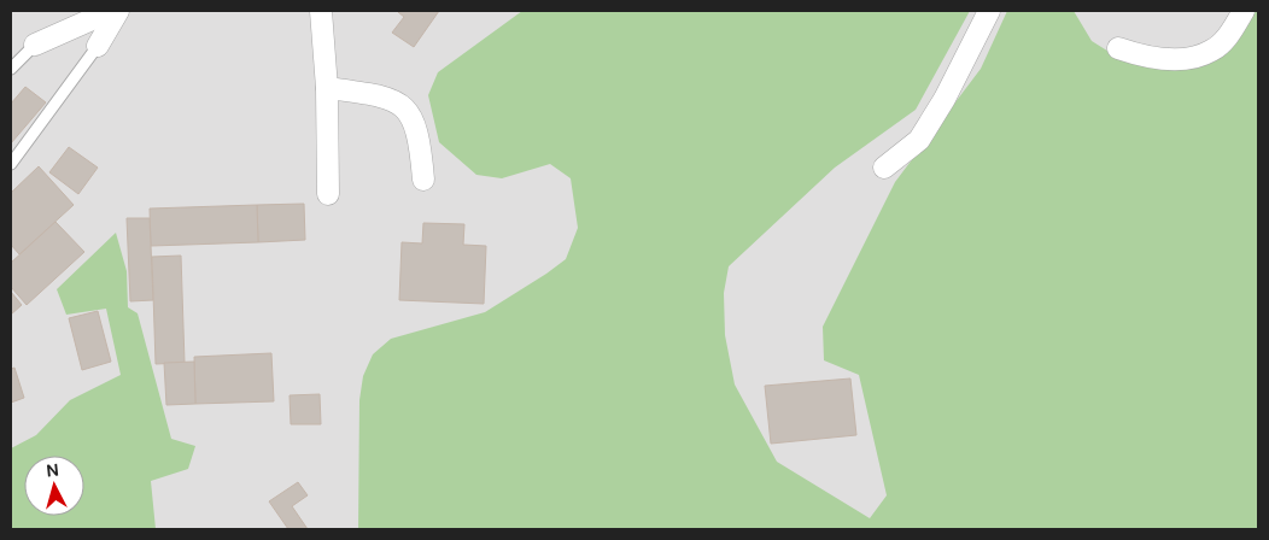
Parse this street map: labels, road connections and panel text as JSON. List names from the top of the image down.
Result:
{
  "north": "top"
}
